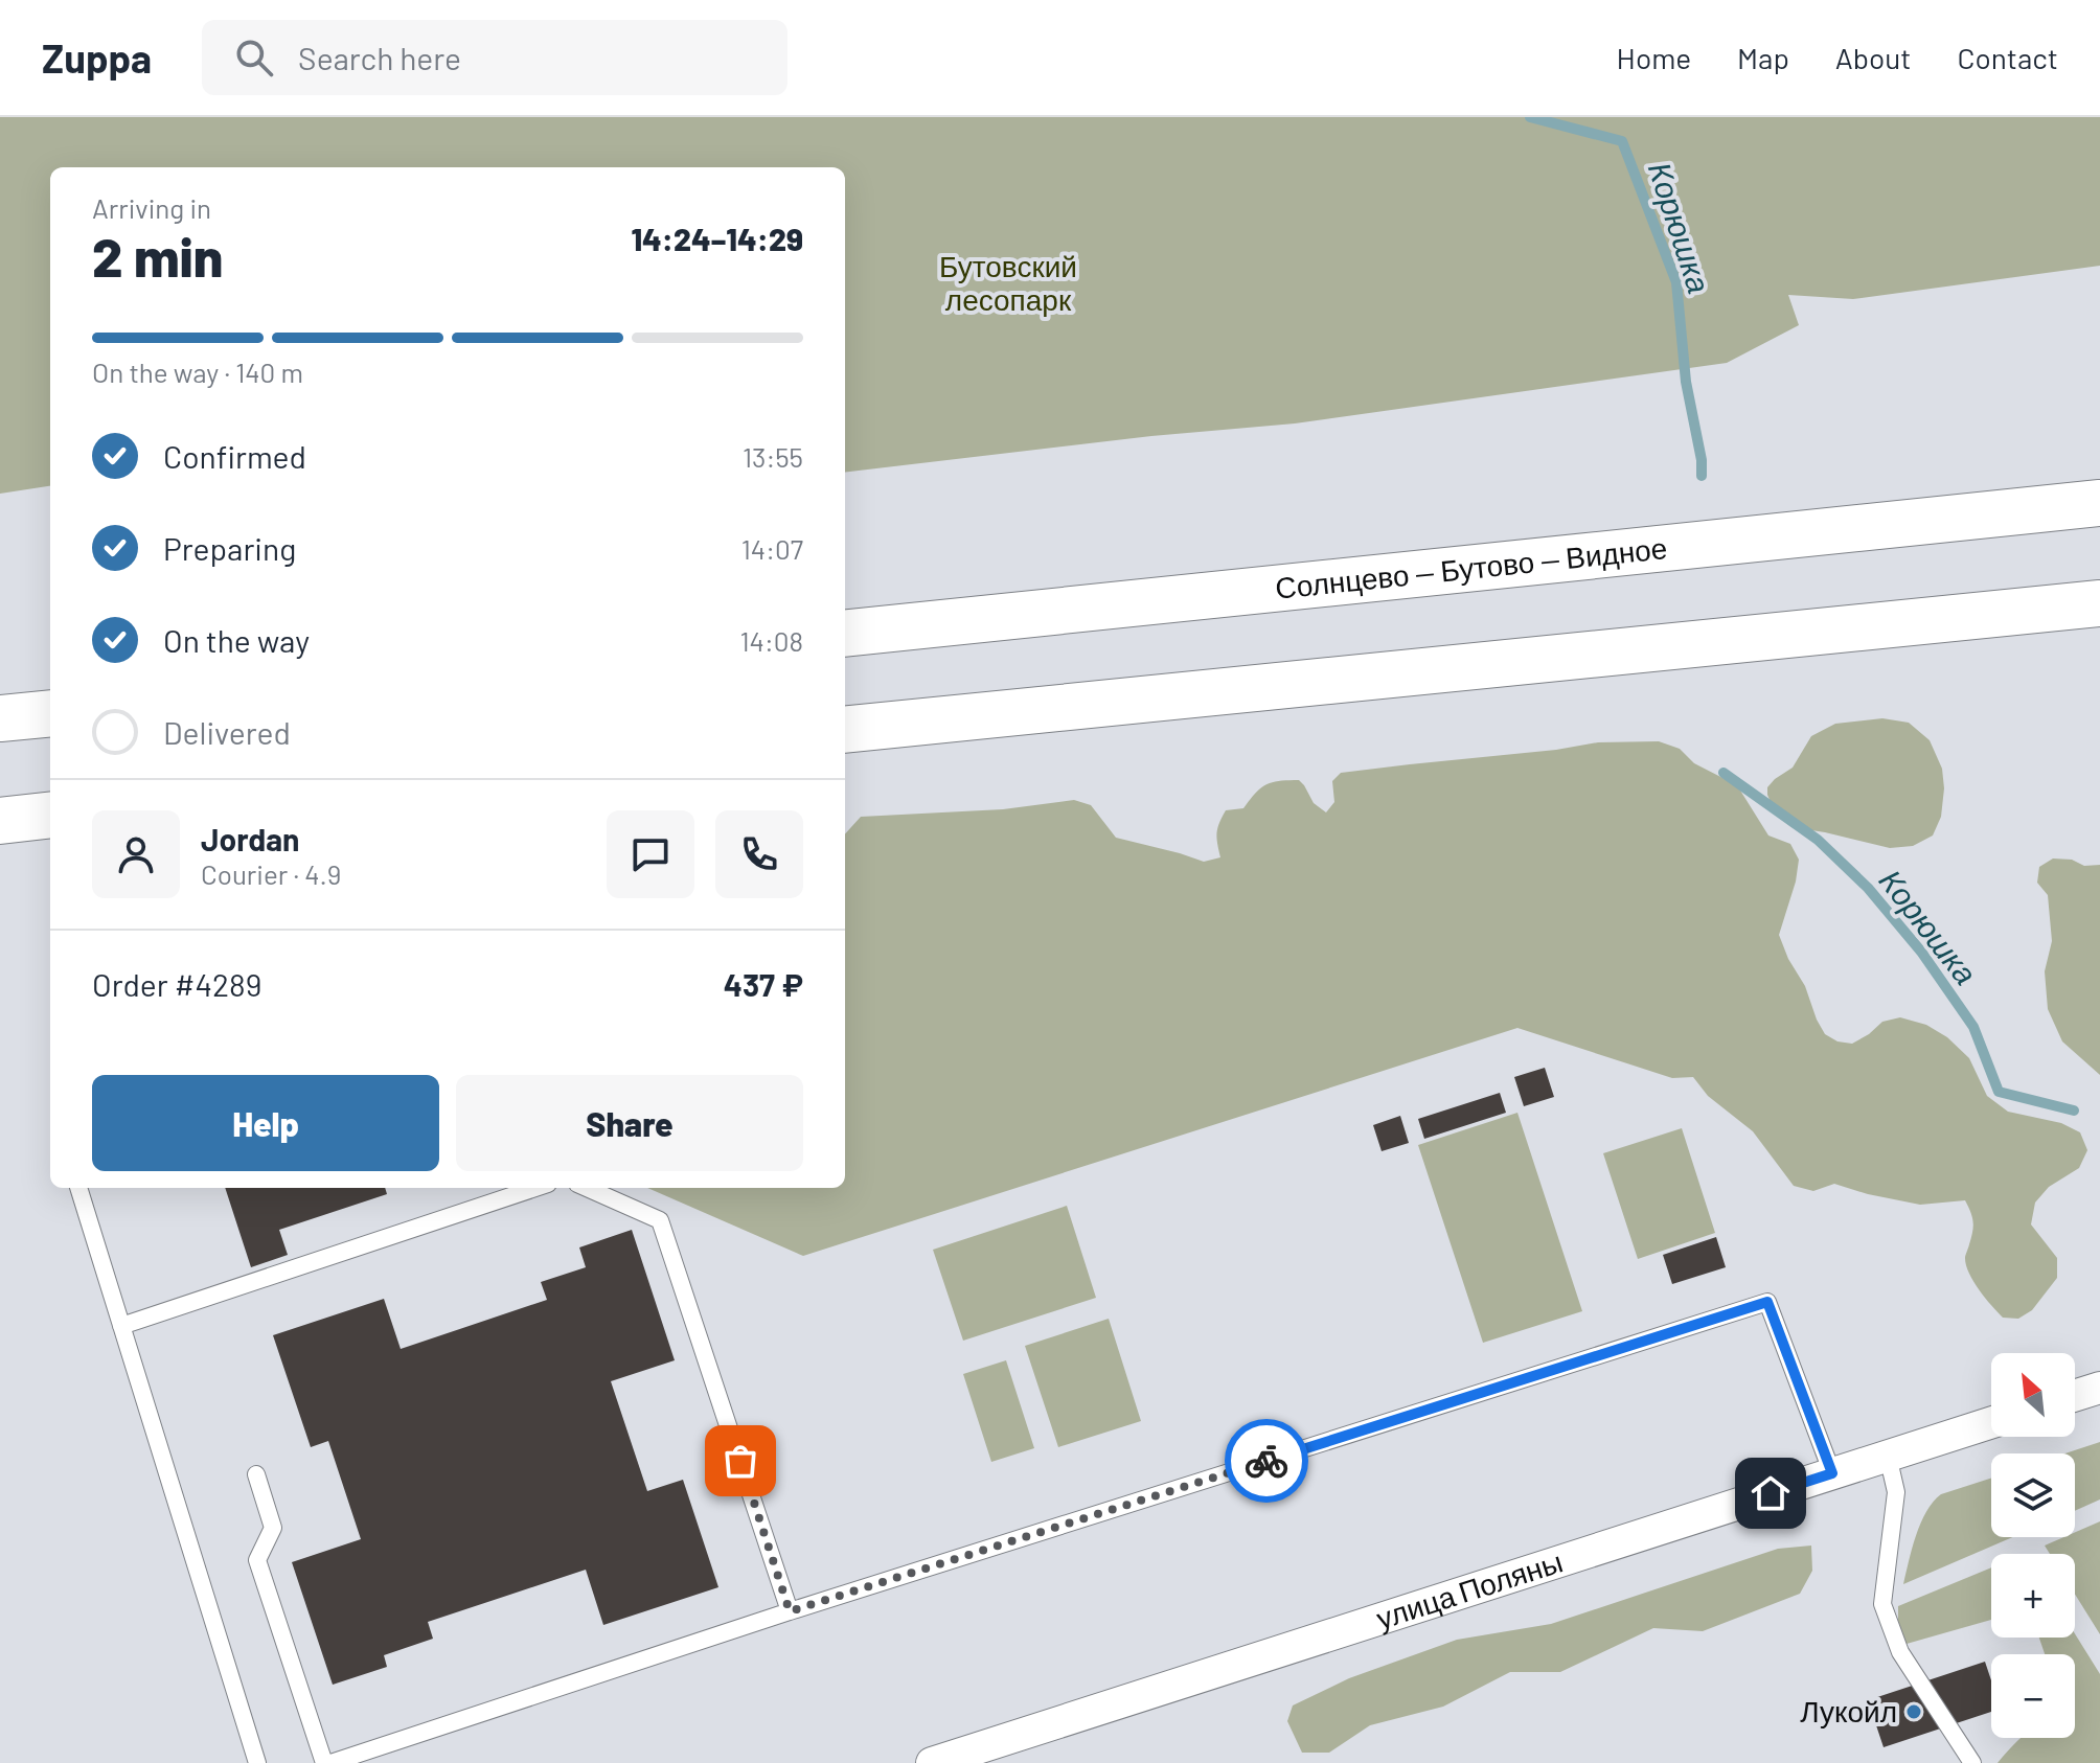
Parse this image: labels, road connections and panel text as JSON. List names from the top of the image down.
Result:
{
  "streets": {
    "main road": ["Солнцево — Бутово — Видное"],
    "street": ["улица Поляны"]
  },
  "water": ["Корюшка"],
  "parks": ["Бутовский лесопарк"],
  "places": ["Лукойл"],
  "north": "top left",
  "page": {
    "header": "Zuppa",
    "search": "Search here",
    "nav": [
      "Home",
      "Map",
      "About",
      "Contact"
    ],
    "heading": ["2 min", "Arriving in", "14:24–14:29"],
    "panel": [
      "Jordan",
      "Courier · 4.9",
      "Order #4289",
      "437 ₽"
    ],
    "bar": "On the way · 140 m",
    "list": [
      ["Confirmed", "13:55"],
      ["Preparing", "14:07"],
      ["On the way", "14:08"],
      "Delivered"
    ],
    "buttons": ["Help", "Share"],
    "map_buttons": ["+", "−"]
  }
}
